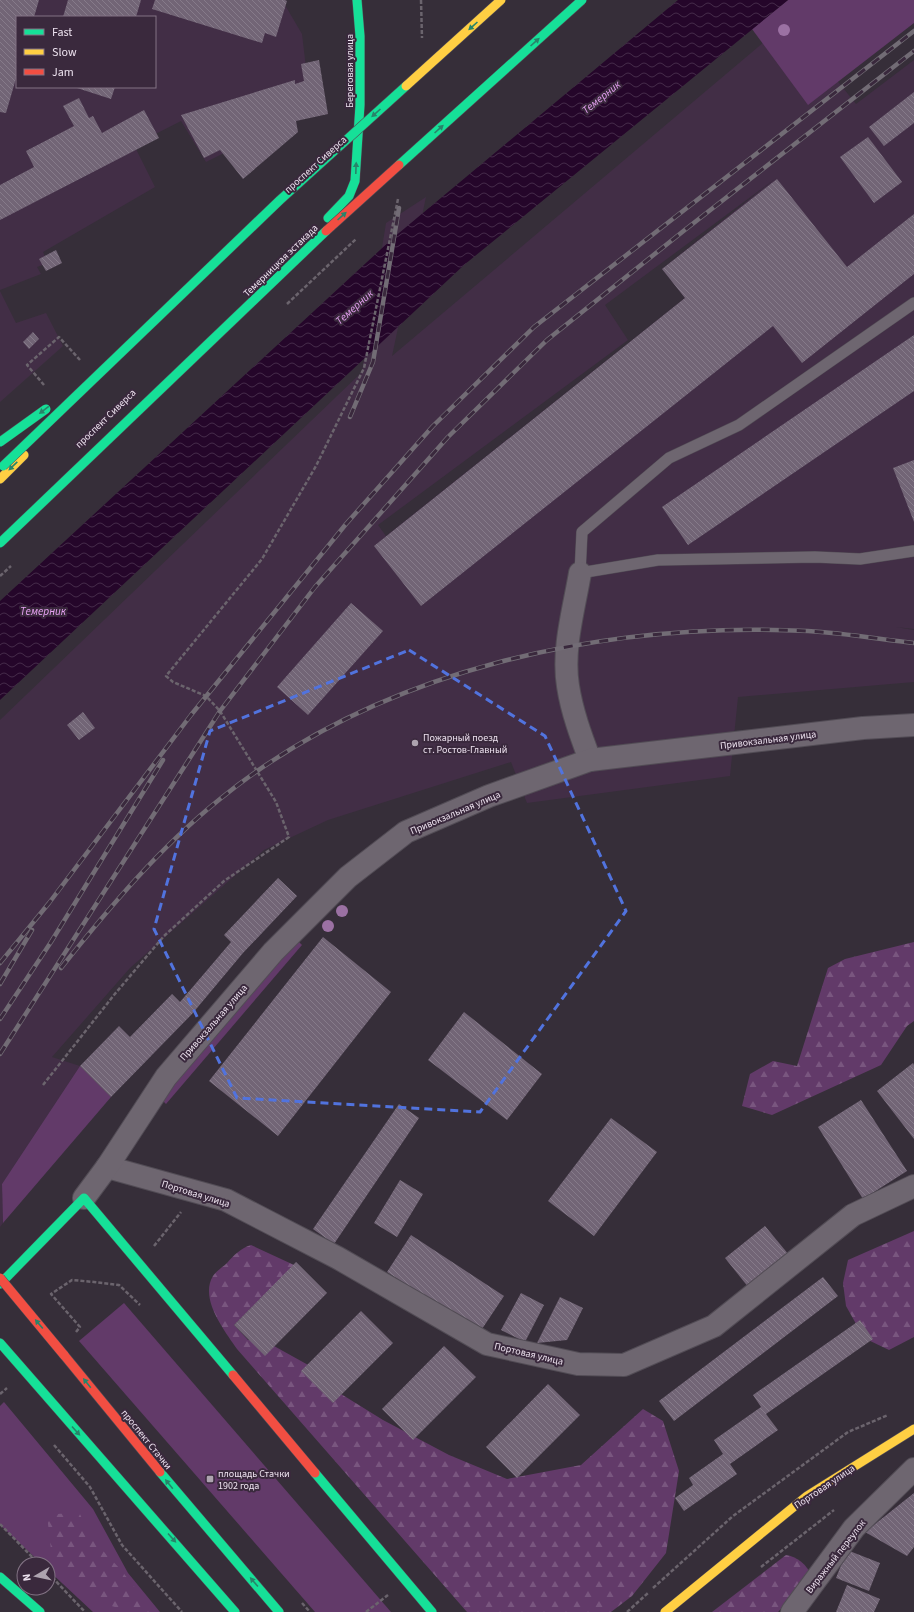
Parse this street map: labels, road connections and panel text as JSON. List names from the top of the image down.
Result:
{
  "streets": {
    "main road": [
      "Береговая улица",
      "проспект Сиверса",
      "Темерницкая эстакада",
      "Портовая улица",
      "проспект Стачки"
    ],
    "street": ["Привокзальная улица", "Виражный переулок"]
  },
  "crossings": [
    ["Береговая улица", "проспект Сиверса"],
    ["Привокзальная улица", "Портовая улица"]
  ],
  "water": ["Темерник"],
  "places": {
    "other": ["Пожарный поезд ст. Ростов-Главный"],
    "transit": ["площадь Стачки 1902 года"]
  },
  "legend": ["Fast", "Slow", "Jam"],
  "north": "left"
}
